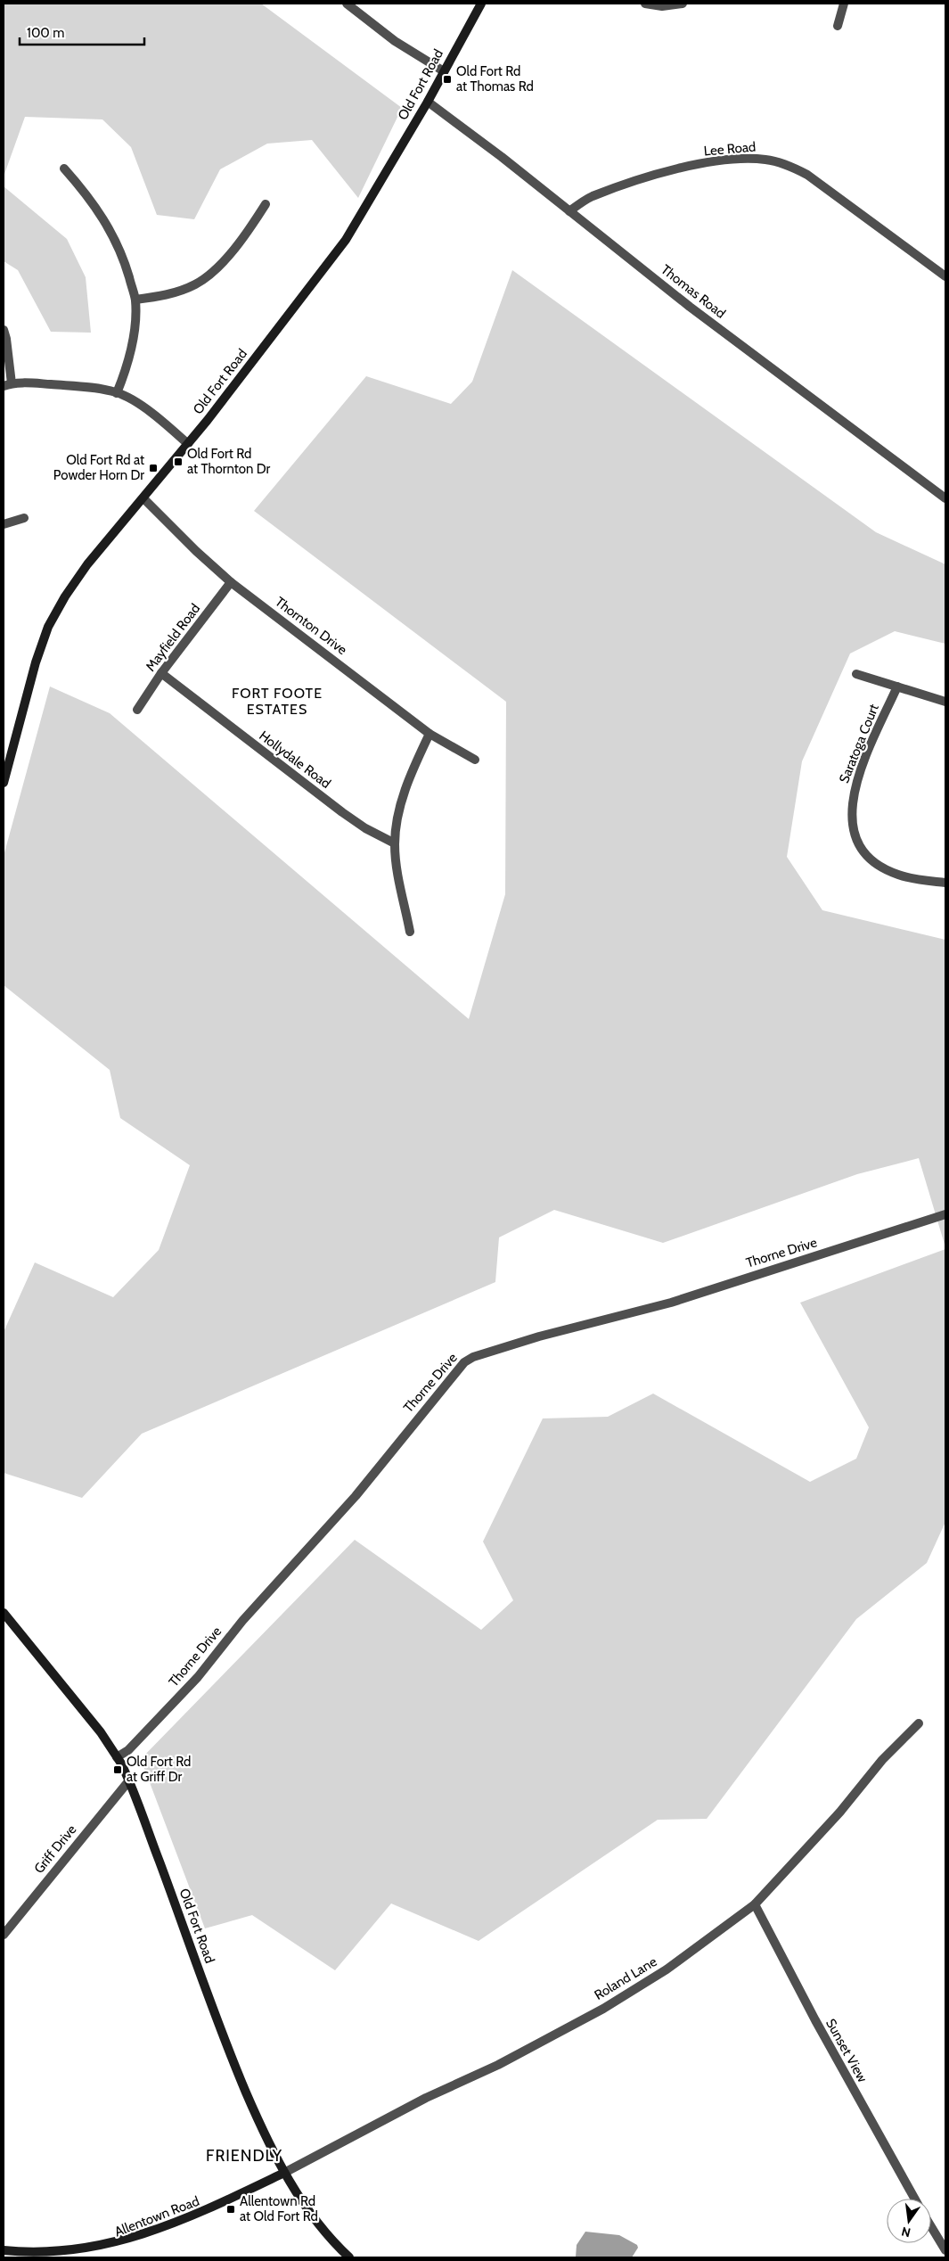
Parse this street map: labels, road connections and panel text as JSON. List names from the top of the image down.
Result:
{
  "streets": {
    "main road": ["Old Fort Road", "Allentown Road"],
    "street": [
      "Lee Road",
      "Thomas Road",
      "Thornton Drive",
      "Mayfield Road",
      "Saratoga Court",
      "Hollydale Road",
      "Thorne Drive",
      "Griff Drive",
      "Roland Lane",
      "Sunset View"
    ]
  },
  "crossings": [
    ["Old Fort Road", "Thomas Road"],
    ["Old Fort Road", "Thornton Drive"],
    ["Old Fort Road", "Thorne Drive"],
    ["Old Fort Road", "Griff Drive"],
    ["Old Fort Road", "Roland Lane"],
    ["Old Fort Road", "Allentown Road"],
    ["Lee Road", "Thomas Road"],
    ["Thornton Drive", "Mayfield Road"],
    ["Mayfield Road", "Hollydale Road"],
    ["Roland Lane", "Sunset View"],
    ["Roland Lane", "Allentown Road"]
  ],
  "districts": ["FORT FOOTE ESTATES", "FRIENDLY"],
  "places": {
    "transit": [
      "Old Fort Rd at Thomas Rd",
      "Old Fort Rd at Thornton Dr",
      "Old Fort Rd at Powder Horn Dr",
      "Old Fort Rd at Griff Dr",
      "Allentown Rd at Old Fort Rd"
    ]
  },
  "scale_bar": "100 m",
  "north": "bottom"
}
